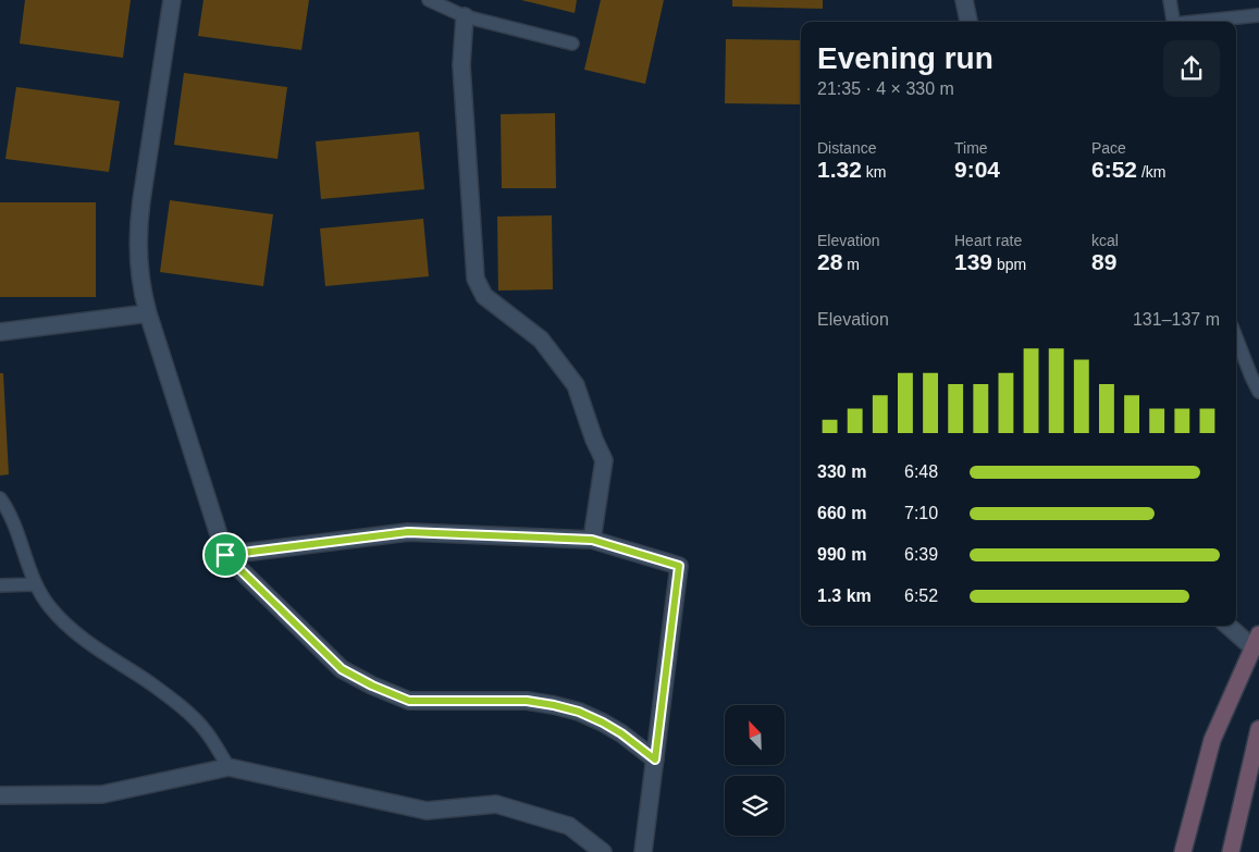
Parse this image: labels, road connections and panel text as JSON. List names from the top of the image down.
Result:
{
  "north": "top left",
  "page": {
    "heading": ["Evening run", "21:35 · 4 × 330 m"],
    "stats": [
      ["Distance", "1.32 km"],
      ["Time", "9:04"],
      ["Pace", "6:52 /km"],
      ["Elevation", "28 m"],
      ["Heart rate", "139 bpm"],
      ["kcal", "89"]
    ],
    "chart": ["Elevation", "131–137 m"],
    "list": [
      {
        "name": "330 m",
        "note": "6:48"
      },
      {
        "name": "660 m",
        "note": "7:10"
      },
      {
        "name": "990 m",
        "note": "6:39"
      },
      {
        "name": "1.3 km",
        "note": "6:52"
      }
    ]
  }
}
